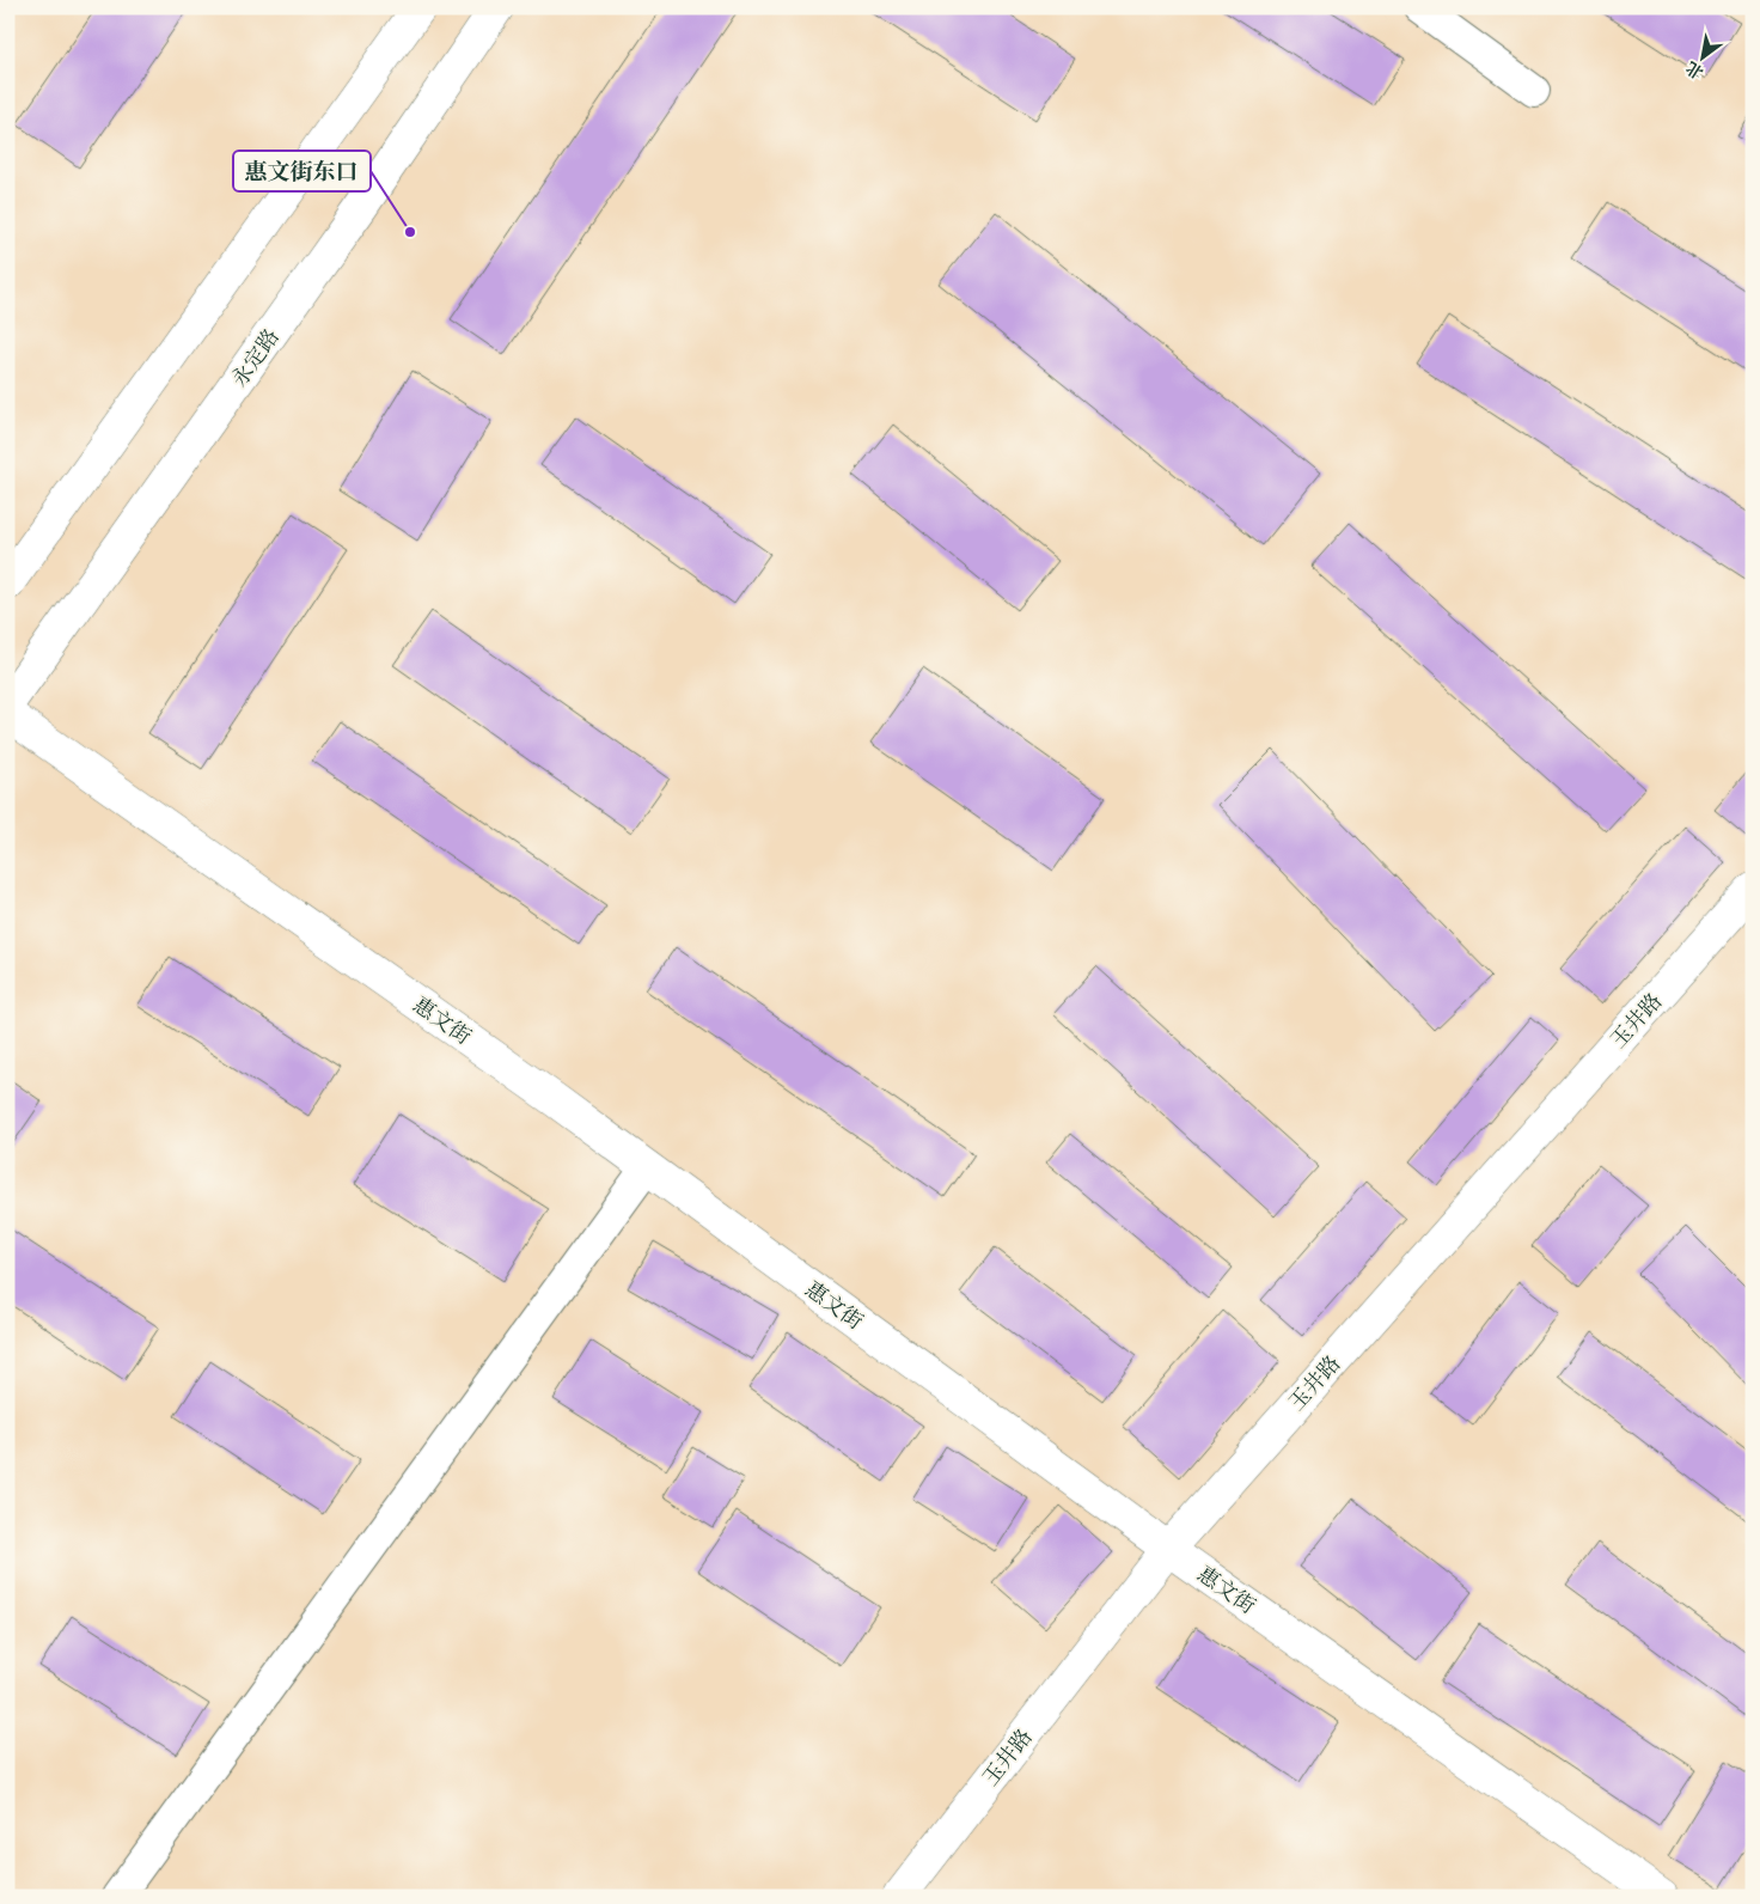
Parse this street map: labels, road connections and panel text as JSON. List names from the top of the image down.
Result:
{
  "streets": {
    "main road": ["永定路", "惠文街", "玉井路"]
  },
  "crossings": [
    ["惠文街", "玉井路"]
  ],
  "places": ["惠文街东口"],
  "north": "bottom left"
}
